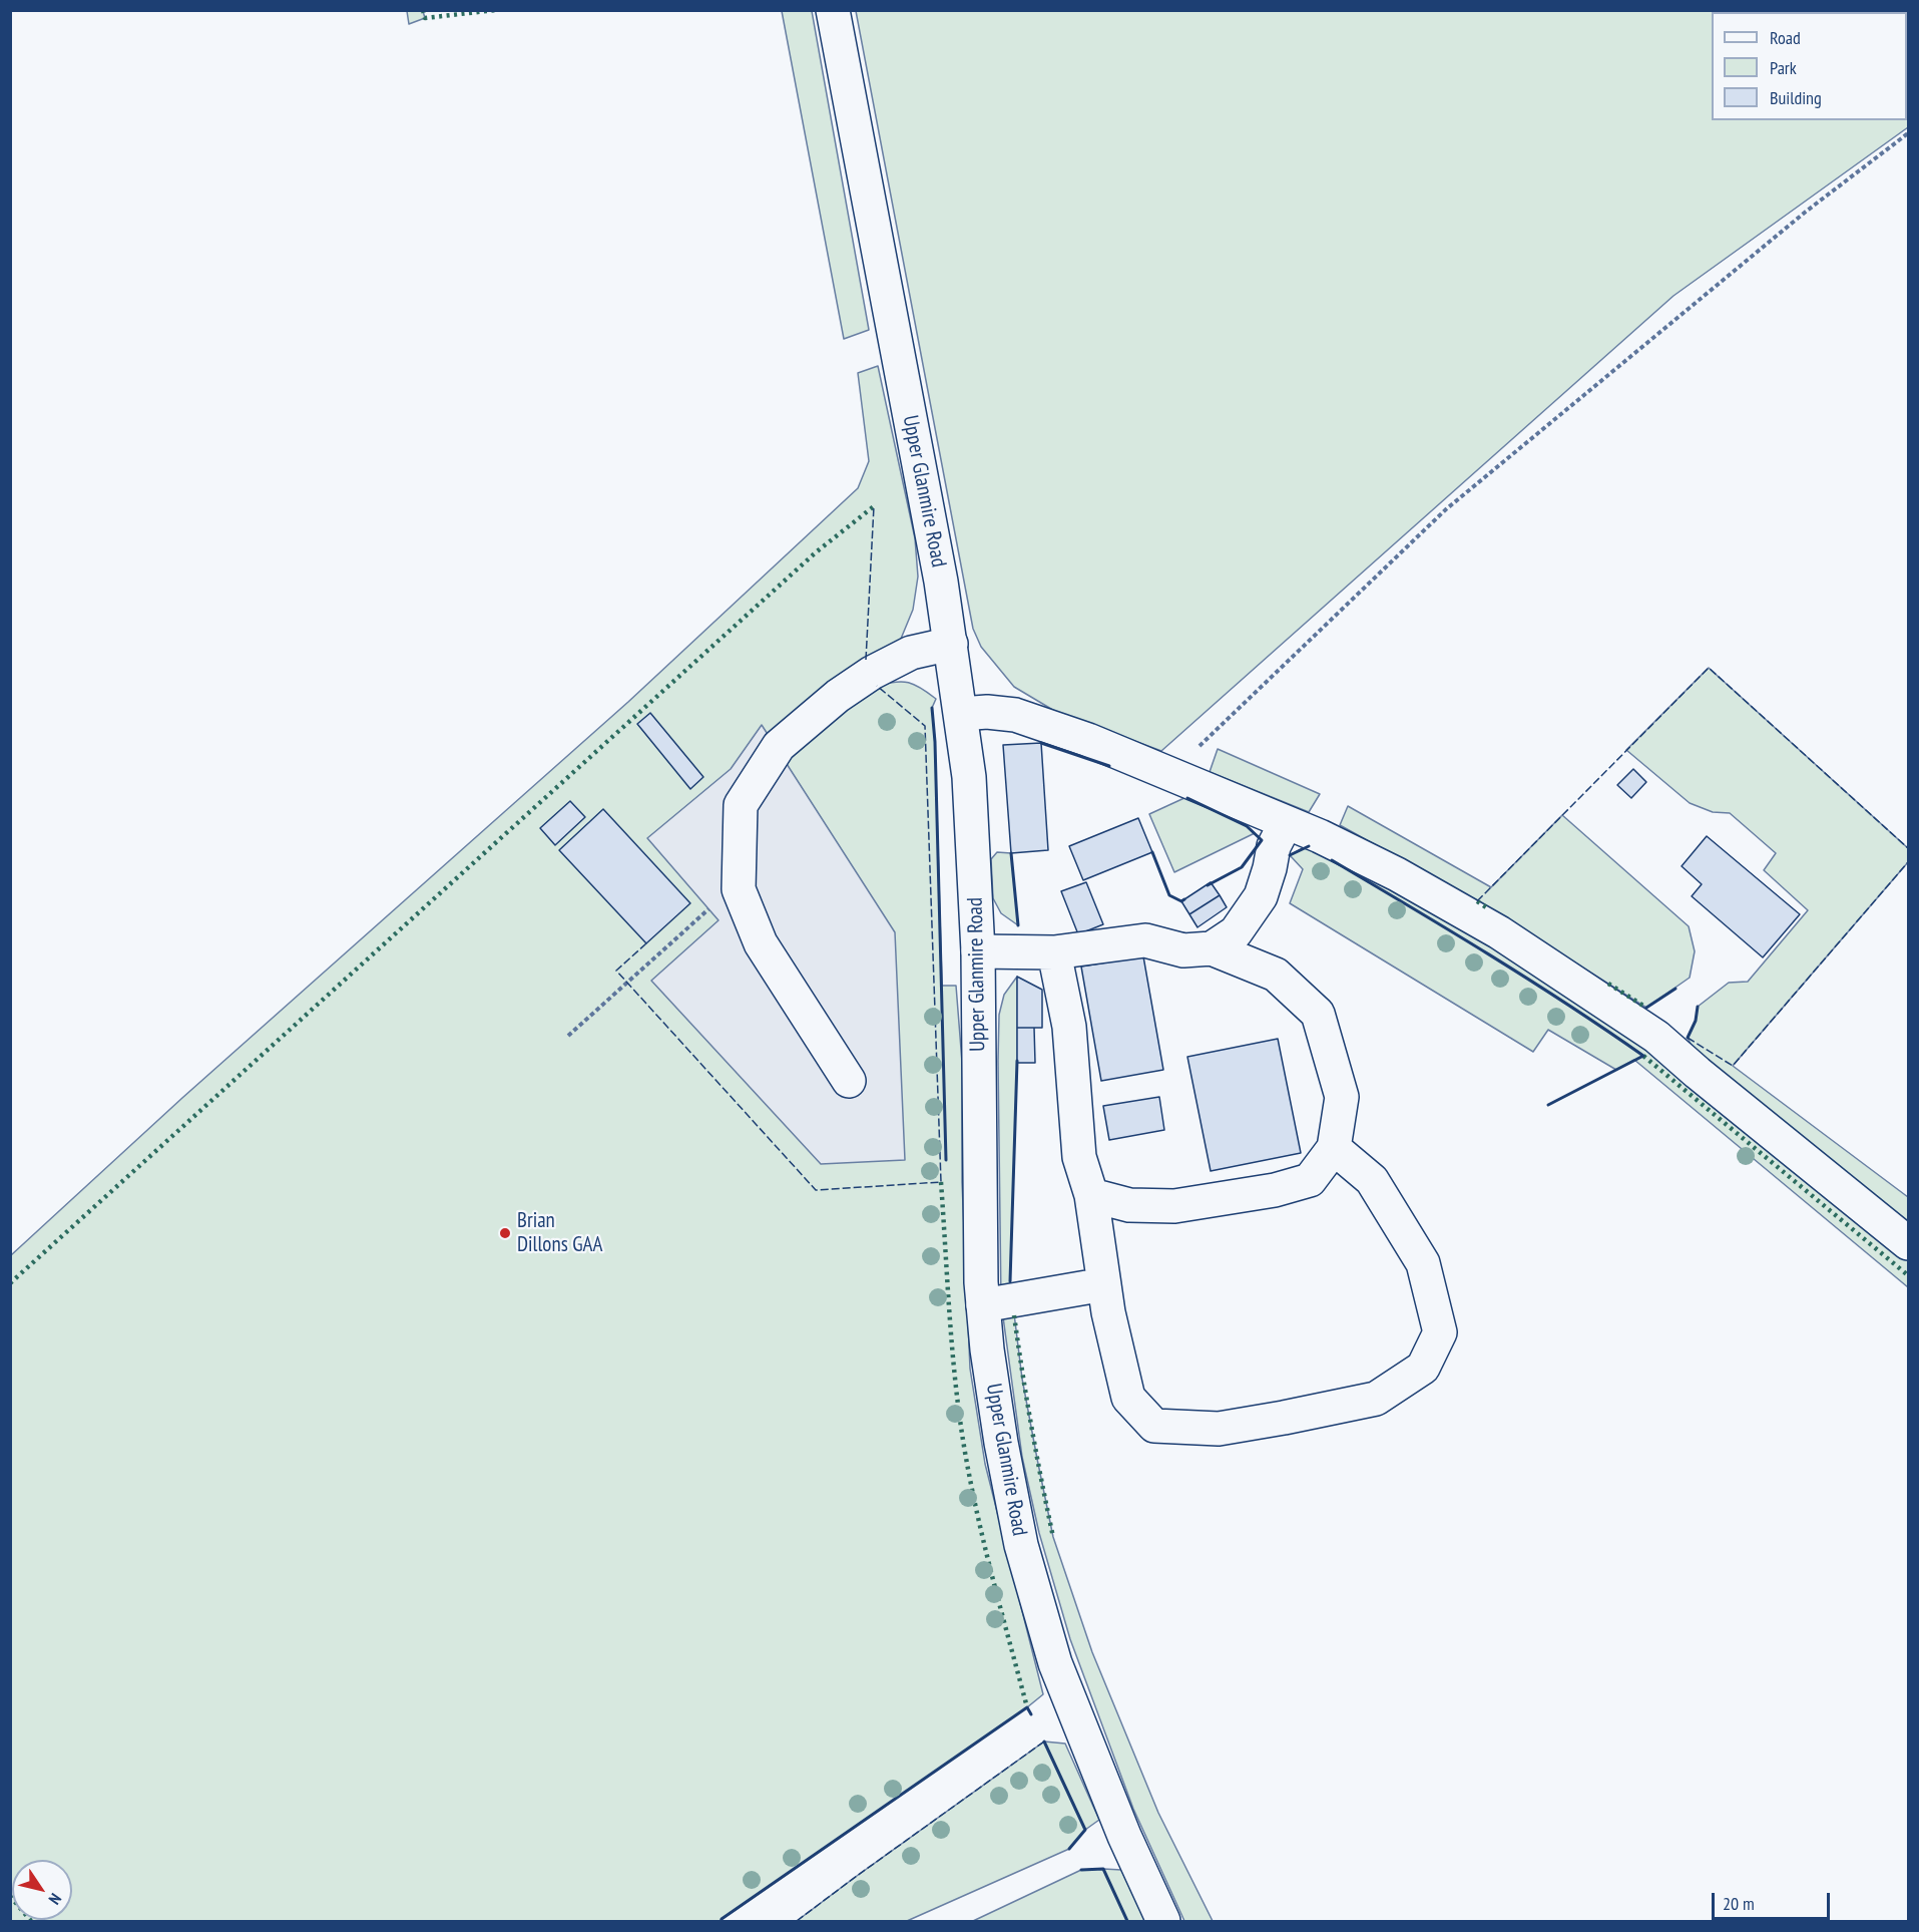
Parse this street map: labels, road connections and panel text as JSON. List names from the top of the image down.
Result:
{
  "streets": {
    "main road": ["Upper Glanmire Road"]
  },
  "places": ["Brian Dillons GAA"],
  "legend": ["Road", "Park", "Building"],
  "scale_bar": "20 m",
  "north": "bottom right"
}
